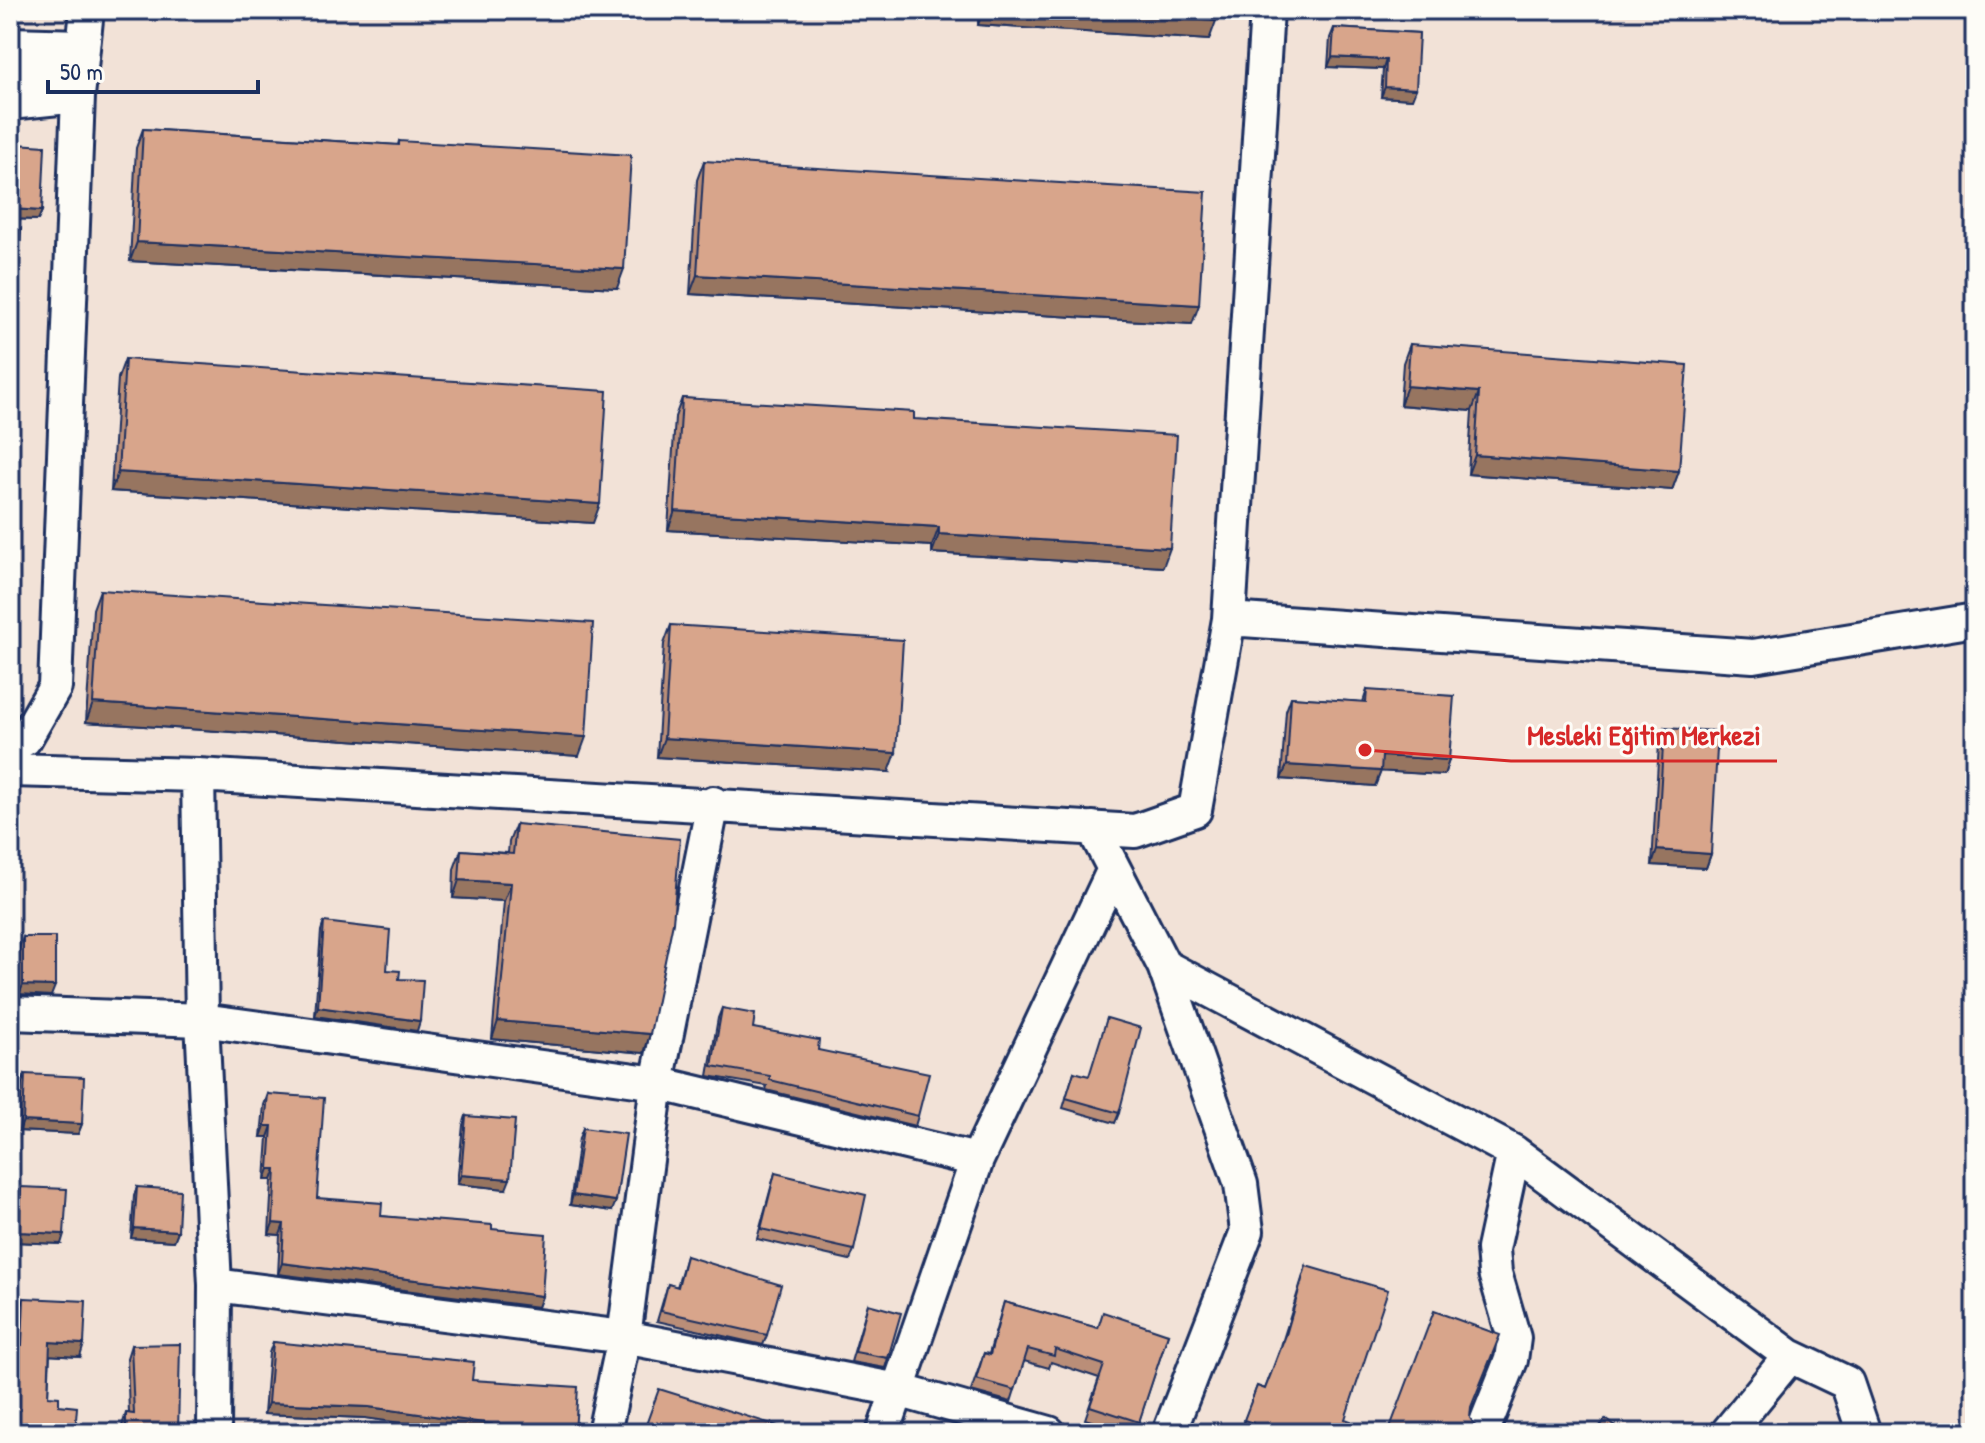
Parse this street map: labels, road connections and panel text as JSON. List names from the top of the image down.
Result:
{
  "places": ["Mesleki Eğitim Merkezi"],
  "scale_bar": "50 m"
}
